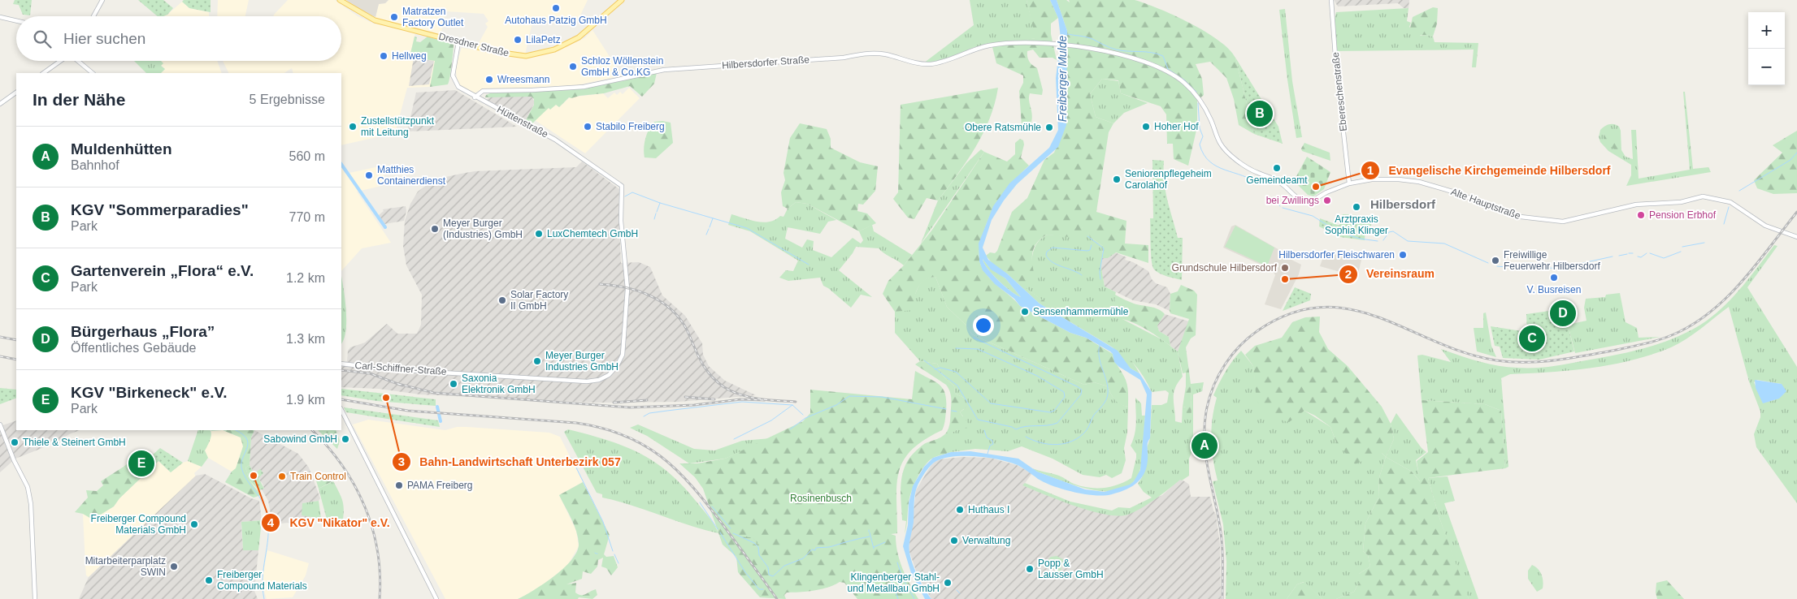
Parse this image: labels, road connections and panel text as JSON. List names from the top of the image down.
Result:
{
  "streets": {
    "main road": [
      "Dresdner Straße",
      "Hilbersdorfer Straße",
      "Ebereschenstraße",
      "Hüttenstraße",
      "Alte Hauptstraße",
      "Carl-Schiffner-Straße"
    ]
  },
  "crossings": [
    ["Dresdner Straße", "Hüttenstraße"],
    ["Hilbersdorfer Straße", "Hüttenstraße"],
    ["Hilbersdorfer Straße", "Alte Hauptstraße"],
    ["Ebereschenstraße", "Alte Hauptstraße"],
    ["Hüttenstraße", "Carl-Schiffner-Straße"]
  ],
  "districts": ["Hilbersdorf"],
  "water": ["Freiberger Mulde"],
  "parks": ["Rosinenbusch"],
  "places": [
    "Autohaus Patzig GmbH",
    "Matratzen Factory Outlet",
    "LilaPetz",
    "Hellweg",
    "Schloz Wöllenstein GmbH & Co.KG",
    "Wreesmann",
    "Zustellstützpunkt mit Leitung",
    "Stabilo Freiberg",
    "Hoher Hof",
    "Obere Ratsmühle",
    "Gemeindeamt",
    "Matthies Containerdienst",
    "Seniorenpflegeheim Carolahof",
    "Evangelische Kirchgemeinde Hilbersdorf",
    "bei Zwillings",
    "Arztpraxis Sophia Klinger",
    "Pension Erbhof",
    "Meyer Burger (Industries) GmbH",
    "LuxChemtech GmbH",
    "Hilbersdorfer Fleischwaren",
    "Freiwillige Feuerwehr Hilbersdorf",
    "Grundschule Hilbersdorf",
    "V. Busreisen",
    "Vereinsraum",
    "Solar Factory II GmbH",
    "Sensenhammermühle",
    "Meyer Burger Industries GmbH",
    "Saxonia Elektronik GmbH",
    "Bahn-Landwirtschaft Unterbezirk 057",
    "Sabowind GmbH",
    "Thiele & Steinert GmbH",
    "KGV \"Nikator\" e.V.",
    "Train Control",
    "PAMA Freiberg",
    "Huthaus I",
    "Freiberger Compound Materials GmbH",
    "Verwaltung",
    "Mitarbeiterparplatz SWIN",
    "Popp & Lausser GmbH",
    "Freiberger Compound Materials",
    "Klingenberger Stahl- und Metallbau GmbH"
  ],
  "page": {
    "map_buttons": ["+", "−"],
    "search": "Hier suchen",
    "heading": ["In der Nähe", "5 Ergebnisse"],
    "pins": [
      "B",
      "D",
      "C",
      "A",
      "E"
    ],
    "list": [
      {
        "mark": "A",
        "name": "Muldenhütten",
        "note": "Bahnhof",
        "value": "560 m"
      },
      {
        "mark": "B",
        "name": "KGV \"Sommerparadies\"",
        "note": "Park",
        "value": "770 m"
      },
      {
        "mark": "C",
        "name": "Gartenverein „Flora“ e.V.",
        "note": "Park",
        "value": "1.2 km"
      },
      {
        "mark": "D",
        "name": "Bürgerhaus „Flora”",
        "note": "Öffentliches Gebäude",
        "value": "1.3 km"
      },
      {
        "mark": "E",
        "name": "KGV \"Birkeneck\" e.V.",
        "note": "Park",
        "value": "1.9 km"
      }
    ]
  }
}
